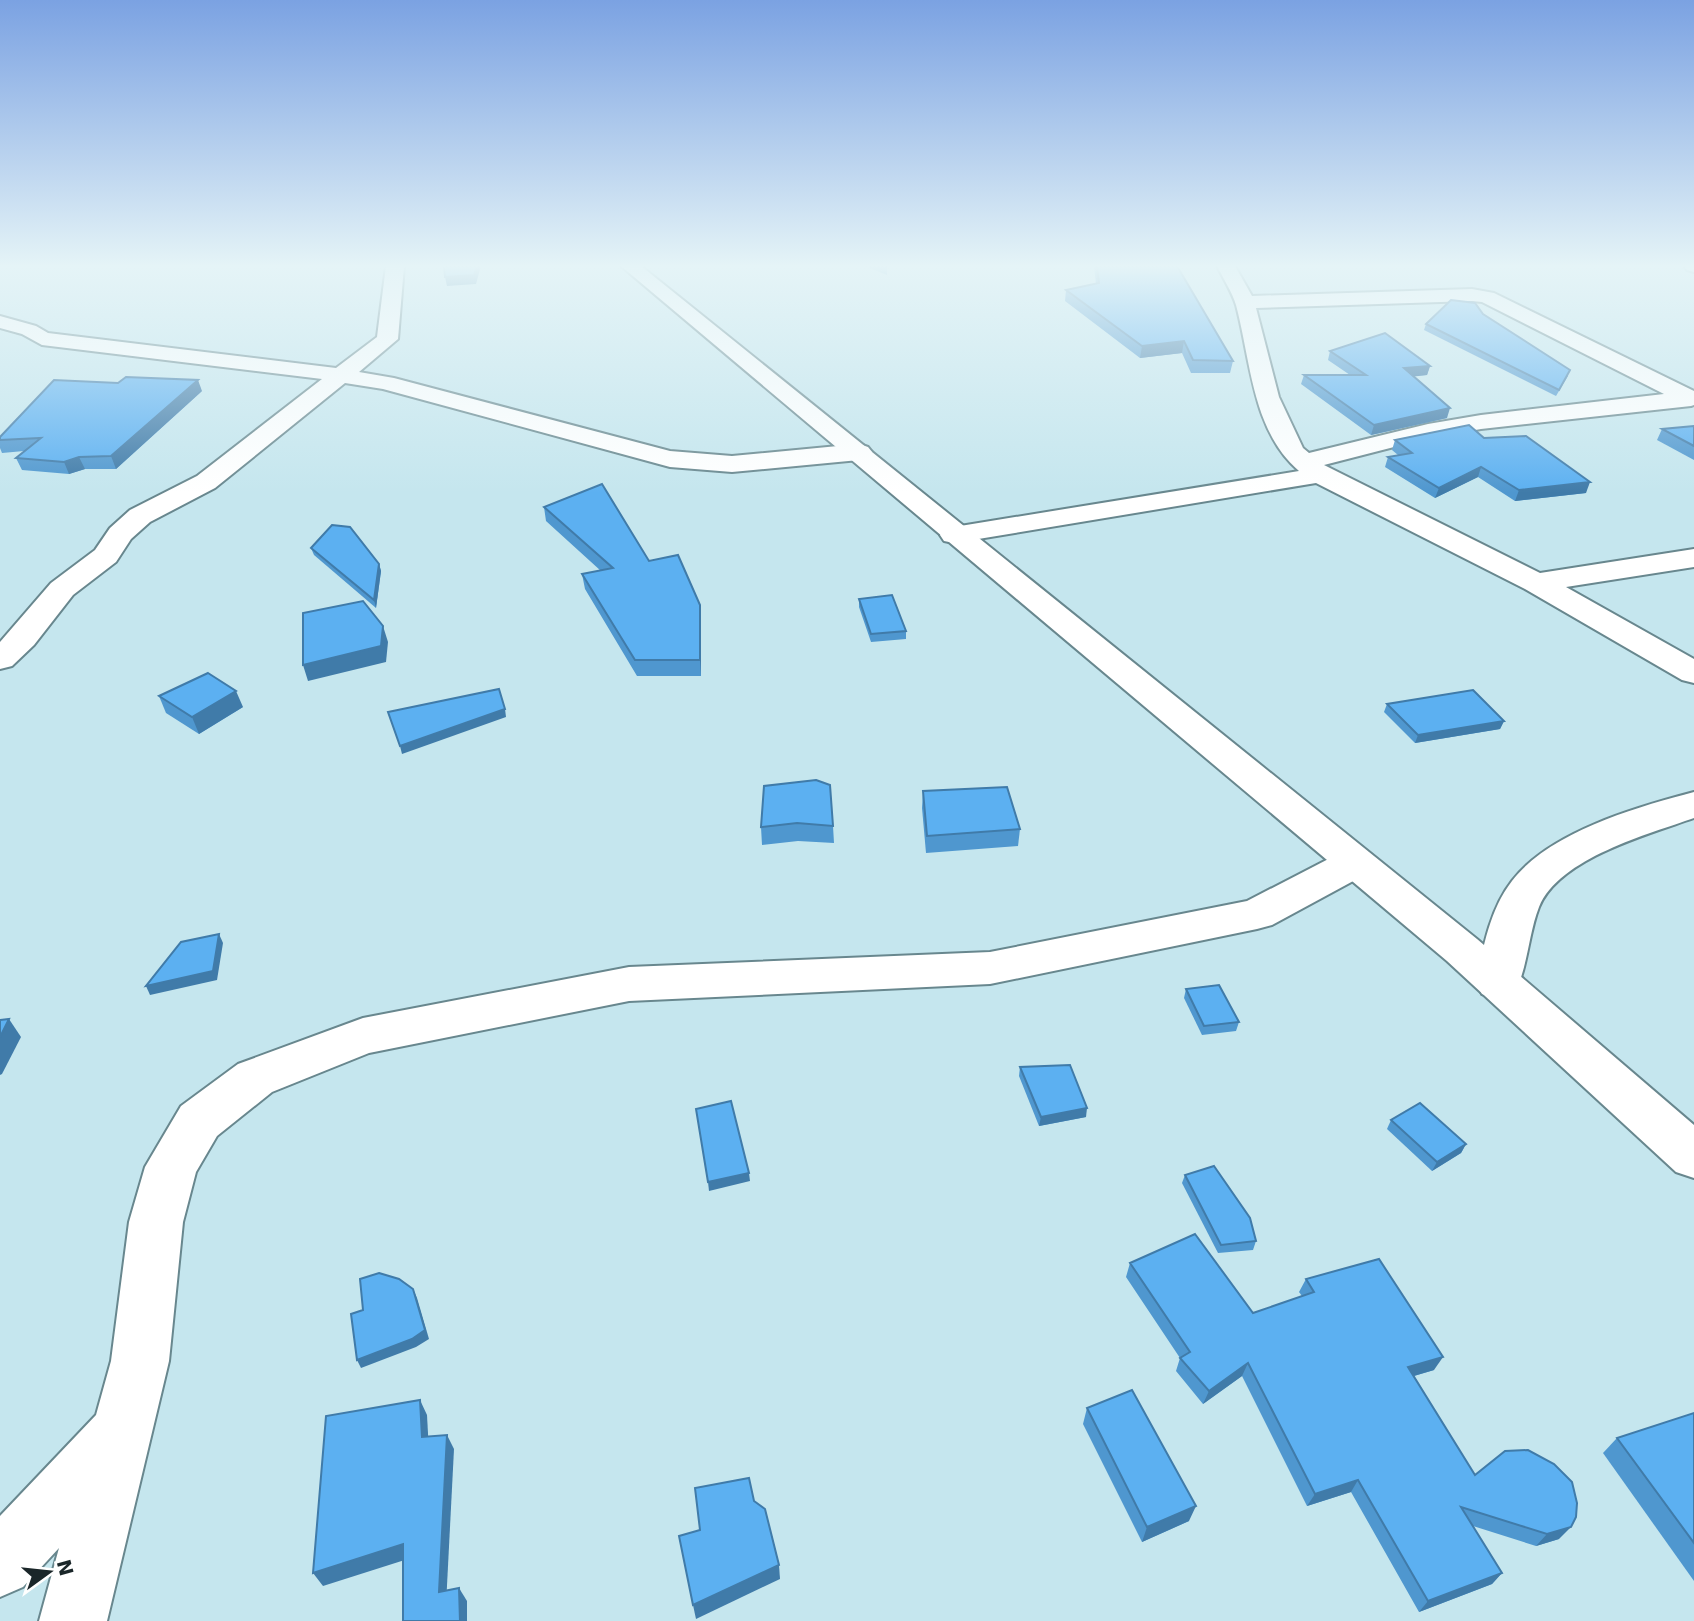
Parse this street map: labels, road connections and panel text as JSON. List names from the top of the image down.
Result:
{
  "north": "right"
}
